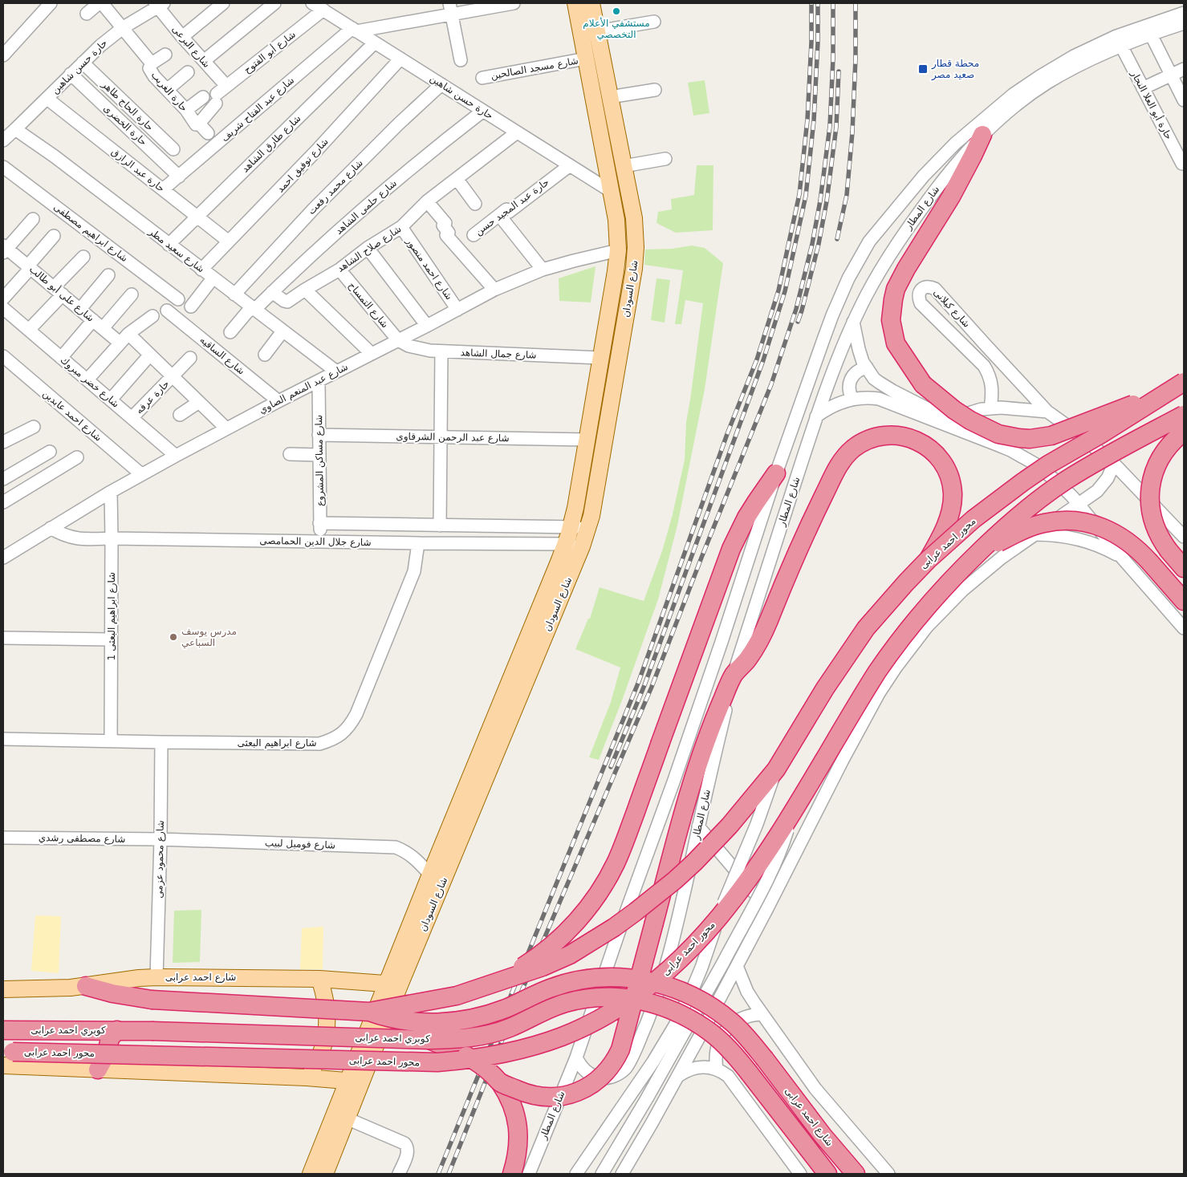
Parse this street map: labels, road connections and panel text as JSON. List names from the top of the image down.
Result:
{
  "streets": {
    "highway": ["محور احمد عرابى", "شارع احمد عرابى", "كوبري احمد عرابى"],
    "main road": ["شارع السودان"],
    "street": [
      "شارع البرعى",
      "شارع أبو الفتوح",
      "حارة حسن شاهين",
      "شارع مسجد الصالحين",
      "حارة الغريب",
      "حارة أبو العلا النجار",
      "حارة الحاج طاهر",
      "شارع عبد الفتاح شريف",
      "حارة الخضرى",
      "شارع طارق الشاهد",
      "شارع توفيق احمد",
      "حارة عبد الرازق",
      "شارع محمد رفعت",
      "شارع حلمى الشاهد",
      "حارة عبد المجيد حسن",
      "شارع المطار",
      "شارع ابراهيم مصطفى",
      "شارع صلاح الشاهد",
      "شارع سعيد مطر",
      "شارع احمد منصور",
      "شارع على أبو طالب",
      "شارع التمساح",
      "شارع كيلانى",
      "شارع جمال الشاهد",
      "شارع الساقيه",
      "شارع خضر مبروك",
      "شارع عبد المنعم الصاوي",
      "حارة عرفه",
      "شارع احمد عابدين",
      "شارع عبد الرحمن الشرقاوى",
      "شارع مساكن المشروع",
      "شارع جلال الدين الحمامصى",
      "شارع ابراهيم البعثى 1",
      "شارع ابراهيم البعثى",
      "شارع مصطفى رشدي",
      "شارع فوميل لبيب",
      "شارع محمود عزمى"
    ]
  },
  "crossings": [
    ["شارع البرعى", "شارع أبو الفتوح"],
    ["شارع البرعى", "حارة حسن شاهين"],
    ["شارع أبو الفتوح", "حارة حسن شاهين"],
    ["شارع أبو الفتوح", "حارة الغريب"],
    ["حارة حسن شاهين", "حارة الغريب"],
    ["حارة حسن شاهين", "حارة الحاج طاهر"],
    ["حارة حسن شاهين", "شارع عبد الفتاح شريف"],
    ["حارة حسن شاهين", "حارة الخضرى"],
    ["حارة حسن شاهين", "شارع طارق الشاهد"],
    ["حارة حسن شاهين", "شارع توفيق احمد"],
    ["حارة حسن شاهين", "حارة عبد الرازق"],
    ["حارة حسن شاهين", "شارع محمد رفعت"],
    ["حارة حسن شاهين", "شارع حلمى الشاهد"],
    ["حارة حسن شاهين", "حارة عبد المجيد حسن"],
    ["حارة حسن شاهين", "شارع صلاح الشاهد"],
    ["حارة حسن شاهين", "شارع سعيد مطر"],
    ["حارة حسن شاهين", "شارع السودان"],
    ["شارع مسجد الصالحين", "شارع السودان"],
    ["حارة أبو العلا النجار", "شارع المطار"],
    ["شارع عبد الفتاح شريف", "حارة الخضرى"],
    ["شارع عبد الفتاح شريف", "حارة عبد الرازق"],
    ["شارع طارق الشاهد", "حارة عبد الرازق"],
    ["شارع طارق الشاهد", "شارع سعيد مطر"],
    ["شارع توفيق احمد", "حارة عبد الرازق"],
    ["شارع توفيق احمد", "شارع سعيد مطر"],
    ["شارع محمد رفعت", "شارع سعيد مطر"],
    ["شارع حلمى الشاهد", "شارع صلاح الشاهد"],
    ["شارع حلمى الشاهد", "شارع سعيد مطر"],
    ["شارع صلاح الشاهد", "شارع احمد منصور"],
    ["شارع صلاح الشاهد", "شارع التمساح"],
    ["شارع سعيد مطر", "شارع عبد المنعم الصاوي"],
    ["شارع احمد منصور", "شارع عبد المنعم الصاوي"],
    ["شارع السودان", "شارع جمال الشاهد"],
    ["شارع السودان", "شارع عبد المنعم الصاوي"],
    ["شارع السودان", "شارع عبد الرحمن الشرقاوى"],
    ["شارع السودان", "شارع جلال الدين الحمامصى"],
    ["شارع السودان", "شارع فوميل لبيب"],
    ["شارع السودان", "شارع احمد عرابى"],
    ["شارع التمساح", "شارع جمال الشاهد"],
    ["شارع التمساح", "شارع عبد المنعم الصاوي"],
    ["شارع جمال الشاهد", "شارع عبد المنعم الصاوي"],
    ["شارع الساقيه", "شارع عبد المنعم الصاوي"],
    ["شارع خضر مبروك", "شارع عبد المنعم الصاوي"],
    ["شارع خضر مبروك", "حارة عرفه"],
    ["شارع عبد المنعم الصاوي", "شارع احمد عابدين"],
    ["شارع عبد المنعم الصاوي", "شارع مساكن المشروع"],
    ["شارع عبد المنعم الصاوي", "شارع جلال الدين الحمامصى"],
    ["شارع عبد المنعم الصاوي", "شارع ابراهيم البعثى 1"],
    ["شارع عبد الرحمن الشرقاوى", "شارع مساكن المشروع"],
    ["شارع مساكن المشروع", "شارع جلال الدين الحمامصى"],
    ["شارع جلال الدين الحمامصى", "شارع ابراهيم البعثى 1"],
    ["شارع جلال الدين الحمامصى", "شارع ابراهيم البعثى"],
    ["محور احمد عرابى", "كوبري احمد عرابى"],
    ["شارع ابراهيم البعثى 1", "شارع ابراهيم البعثى"],
    ["شارع ابراهيم البعثى", "شارع محمود عزمى"],
    ["شارع مصطفى رشدي", "شارع فوميل لبيب"],
    ["شارع مصطفى رشدي", "شارع محمود عزمى"],
    ["شارع فوميل لبيب", "شارع محمود عزمى"],
    ["شارع محمود عزمى", "شارع احمد عرابى"],
    ["شارع احمد عرابى", "كوبري احمد عرابى"]
  ],
  "places": {
    "other": ["مستشفي الأعلام التخصصي", "مدرس يوسف السباعي"],
    "transit": ["محطة قطار صعيد مصر"]
  }
}
